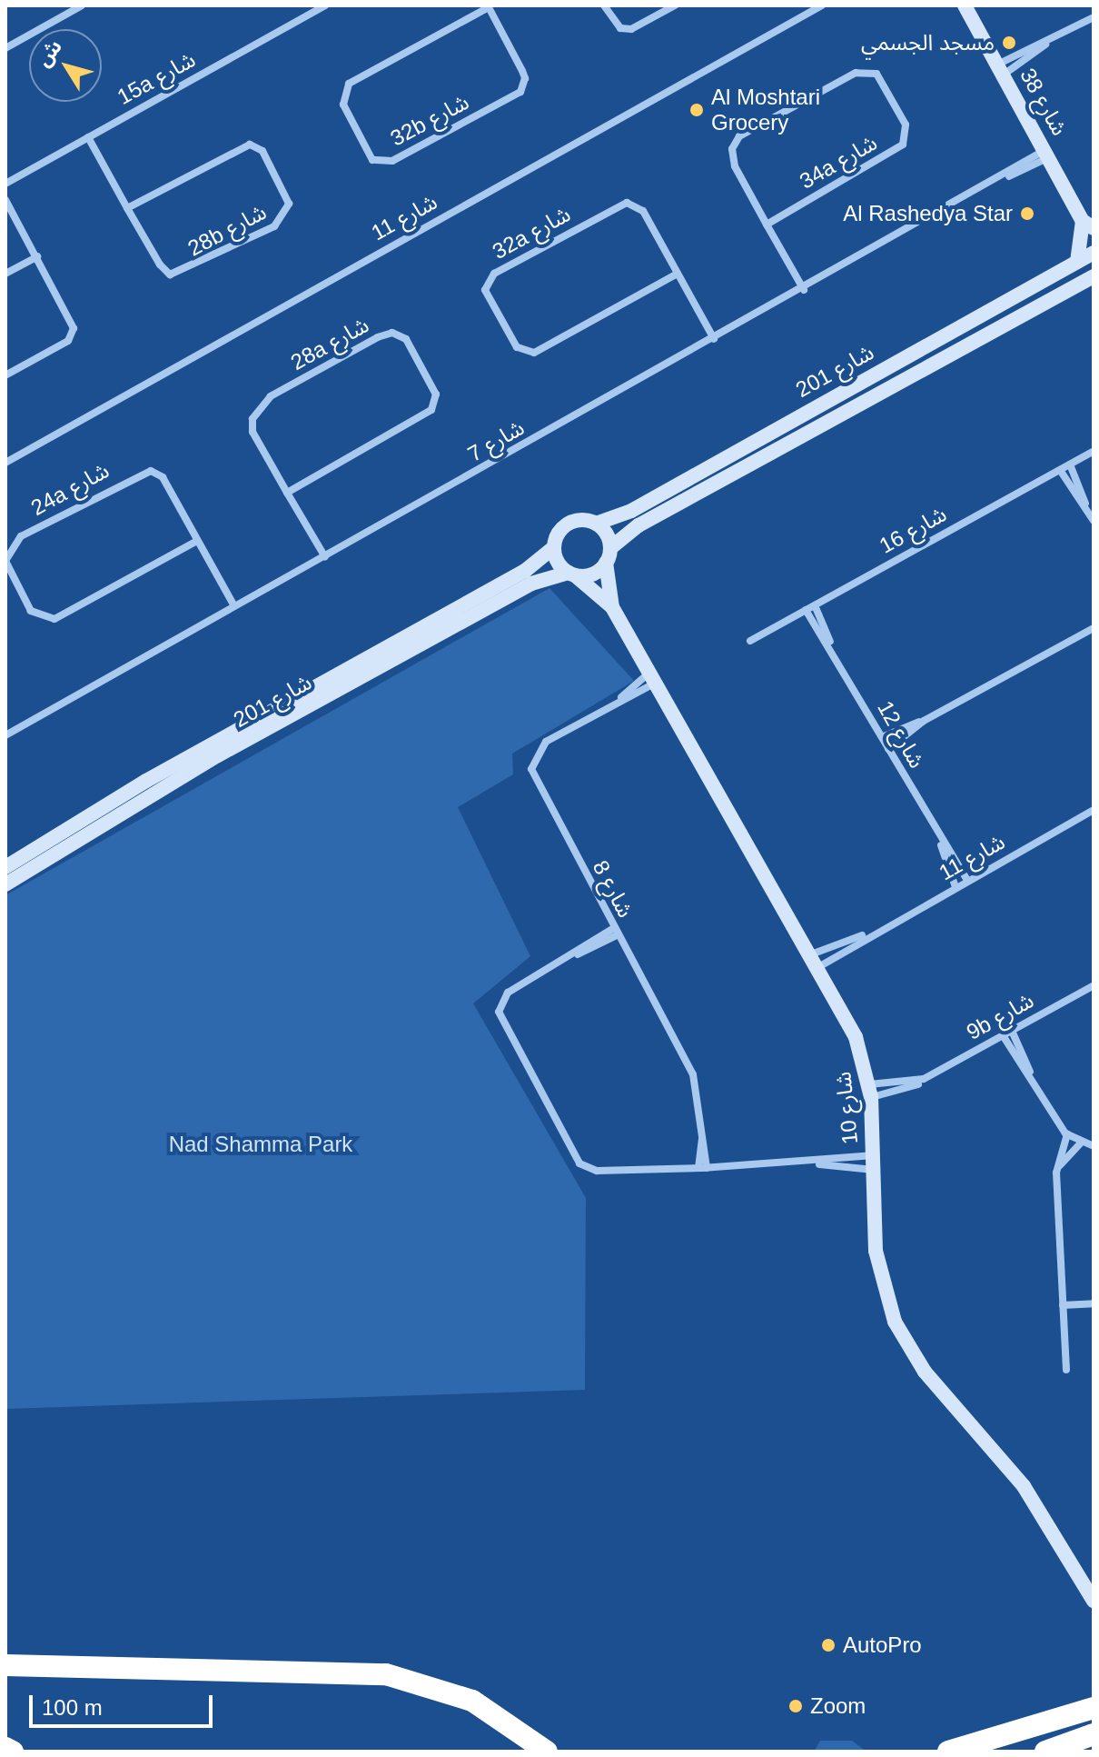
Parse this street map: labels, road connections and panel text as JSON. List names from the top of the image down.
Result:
{
  "streets": {
    "street": [
      "15a شارع",
      "شارع 38",
      "32b شارع",
      "34a شارع",
      "شارع 11",
      "28b شارع",
      "32a شارع",
      "28a شارع",
      "شارع 201",
      "شارع 7",
      "24a شارع",
      "شارع 16",
      "شارع 12",
      "شارع 8",
      "9b شارع",
      "شارع 10"
    ]
  },
  "crossings": [
    ["15a شارع", "28b شارع"],
    ["شارع 38", "شارع 201"],
    ["شارع 38", "شارع 7"],
    ["34a شارع", "شارع 7"],
    ["شارع 11", "شارع 12"],
    ["شارع 11", "شارع 10"],
    ["32a شارع", "شارع 7"],
    ["28a شارع", "شارع 7"],
    ["شارع 201", "شارع 10"],
    ["شارع 7", "24a شارع"],
    ["شارع 16", "شارع 12"],
    ["شارع 8", "شارع 10"],
    ["9b شارع", "شارع 10"]
  ],
  "parks": ["Nad Shamma Park"],
  "places": [
    "مسجد الجسمي",
    "Al Moshtari Grocery",
    "Al Rashedya Star",
    "AutoPro",
    "Zoom"
  ],
  "scale_bar": "100 m",
  "north": "top left"
}
